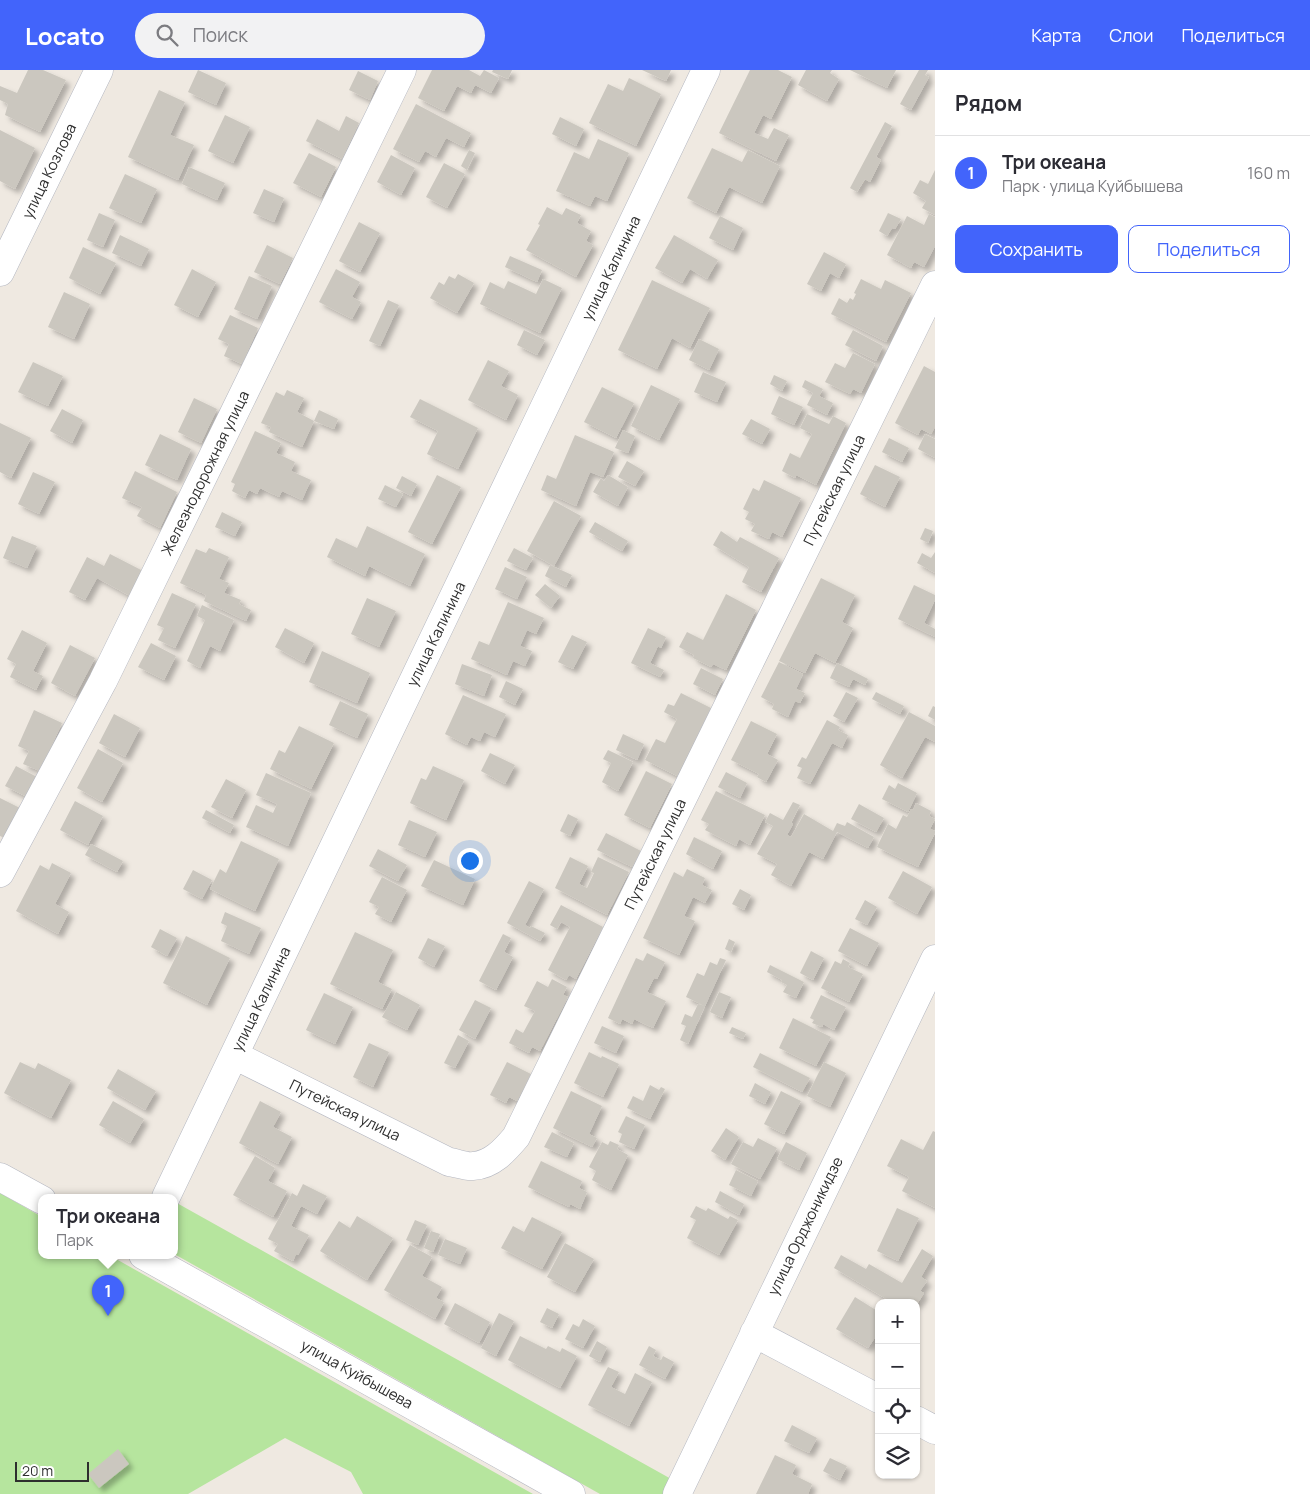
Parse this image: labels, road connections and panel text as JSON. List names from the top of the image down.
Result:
{
  "streets": {
    "street": [
      "улица Козлова",
      "улица Калинина",
      "Железнодорожная улица",
      "Путейская улица",
      "улица Орджоникидзе",
      "улица Куйбышева"
    ]
  },
  "crossings": [
    ["улица Калинина", "Путейская улица"]
  ],
  "scale_bar": "20 m",
  "page": {
    "header": "Locato",
    "search": "Поиск",
    "nav": ["Карта", "Слои", "Поделиться"],
    "heading": "Рядом",
    "list": [
      {
        "mark": "1",
        "name": "Три океана",
        "note": "Парк · улица Куйбышева",
        "value": "160 m"
      }
    ],
    "buttons": ["Сохранить", "Поделиться"],
    "popup": ["Три океана", "Парк"],
    "pins": "1",
    "map_buttons": ["+", "−"],
    "scale": "20 m"
  }
}
